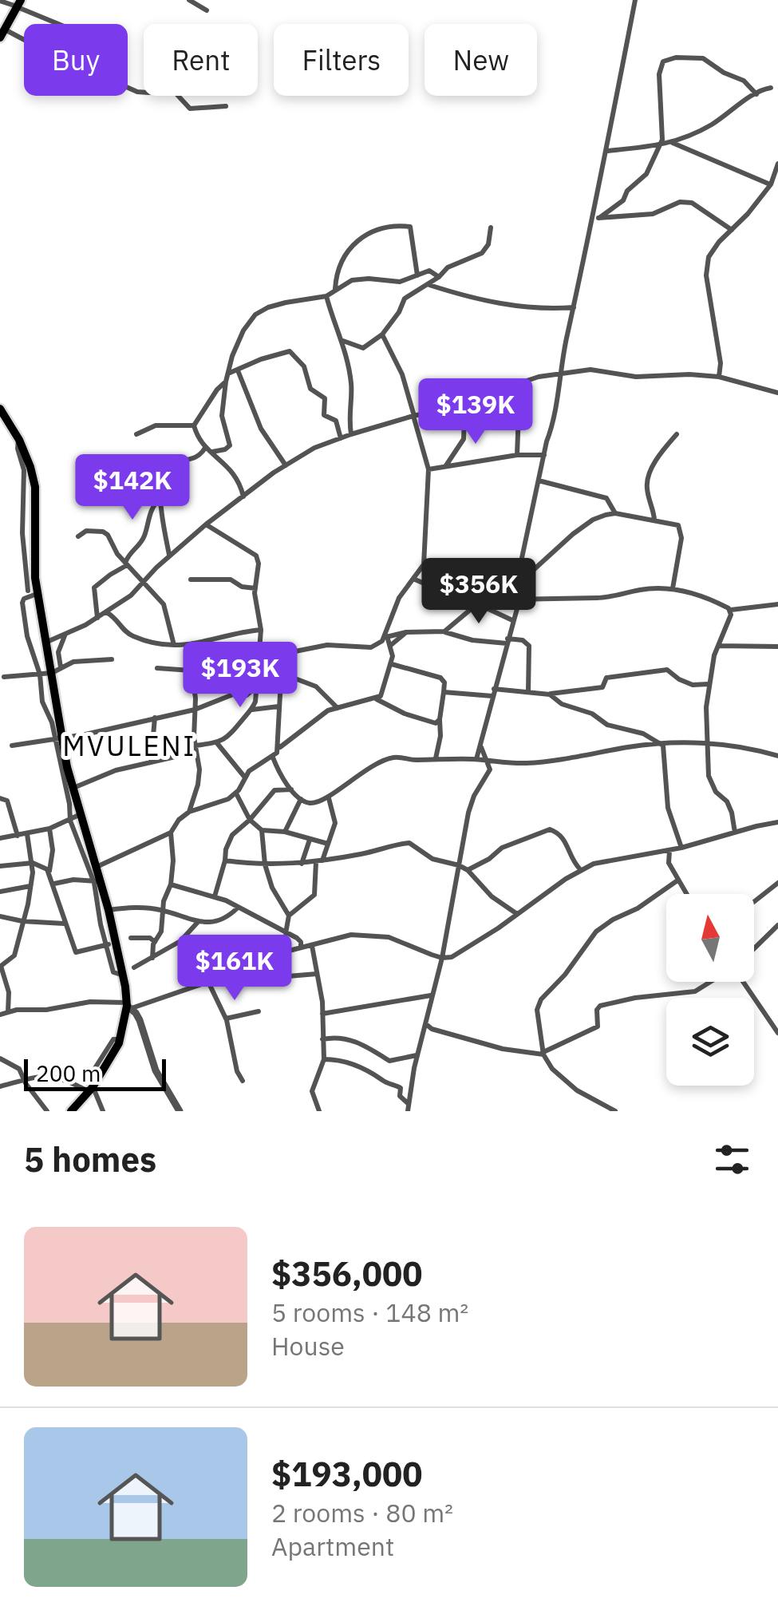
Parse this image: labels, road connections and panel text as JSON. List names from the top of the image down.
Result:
{
  "districts": ["MVULENI"],
  "scale_bar": "200 m",
  "north": "top",
  "page": {
    "chip": [
      "Buy",
      "Rent",
      "Filters",
      "New"
    ],
    "price": [
      "$139K",
      "$142K",
      "$356K",
      "$193K",
      "$161K"
    ],
    "scale": "200 m",
    "heading": "5 homes",
    "list": [
      {
        "name": "$356,000",
        "note": "5 rooms · 148 m² · House"
      },
      {
        "name": "$193,000",
        "note": "2 rooms · 80 m² · Apartment"
      }
    ]
  }
}
